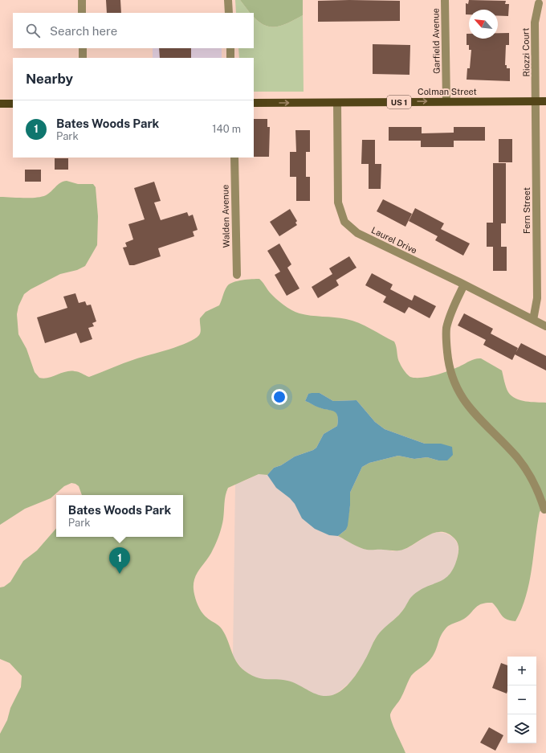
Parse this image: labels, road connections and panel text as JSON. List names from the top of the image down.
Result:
{
  "streets": {
    "main road": ["Colman Street", "US 1"],
    "street": [
      "Garfield Avenue",
      "Riozzi Court",
      "Fern Street",
      "Walden Avenue",
      "Laurel Drive"
    ]
  },
  "crossings": [
    ["Garfield Avenue", "Colman Street"],
    ["Riozzi Court", "Colman Street"],
    ["Riozzi Court", "Fern Street"],
    ["Colman Street", "Fern Street"],
    ["Colman Street", "Laurel Drive"],
    ["Fern Street", "Laurel Drive"]
  ],
  "one_way": ["Colman Street"],
  "north": "top left",
  "page": {
    "search": "Search here",
    "heading": "Nearby",
    "list": [
      {
        "mark": "1",
        "name": "Bates Woods Park",
        "note": "Park",
        "value": "140 m"
      }
    ],
    "popup": ["Bates Woods Park", "Park"],
    "pins": "1",
    "map_buttons": ["+", "−"]
  }
}
